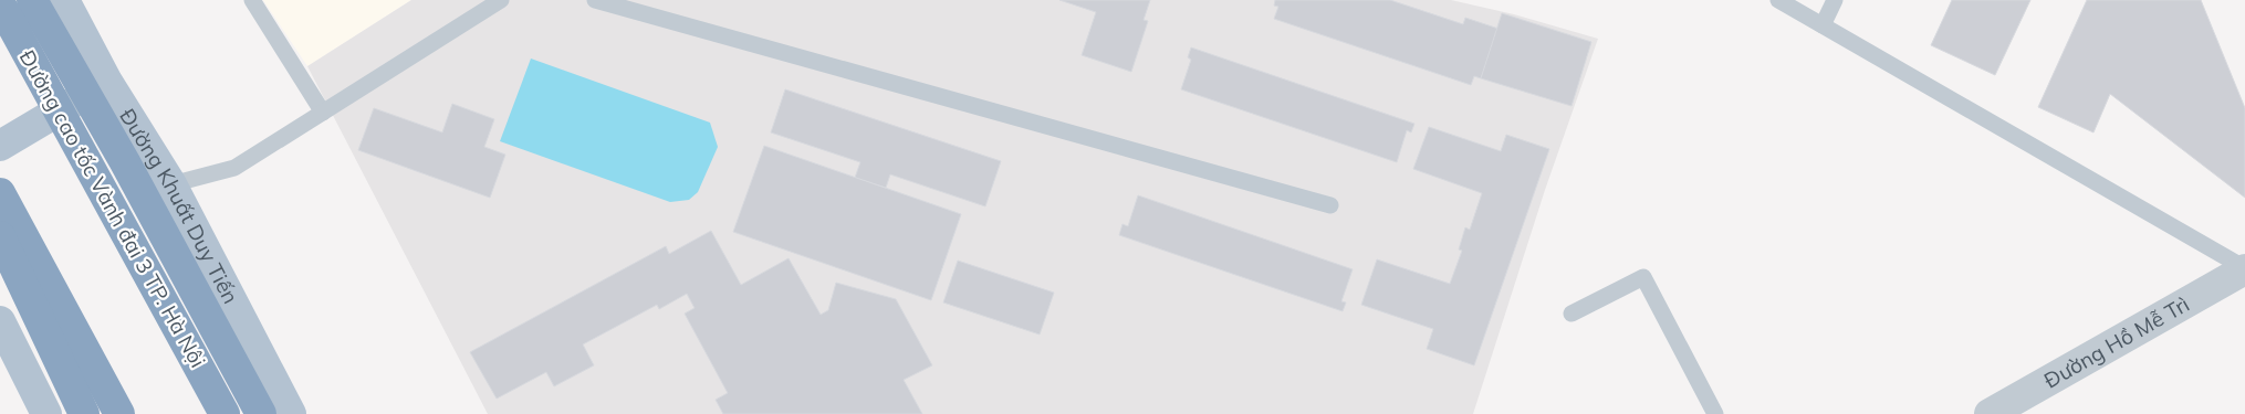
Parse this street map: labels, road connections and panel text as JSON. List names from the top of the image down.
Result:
{
  "streets": {
    "highway": ["Đường cao tốc Vành đai 3 TP. Hà Nội"],
    "main road": ["Đường Khuất Duy Tiến"],
    "street": ["Đường Hồ Mễ Trì"]
  }
}
